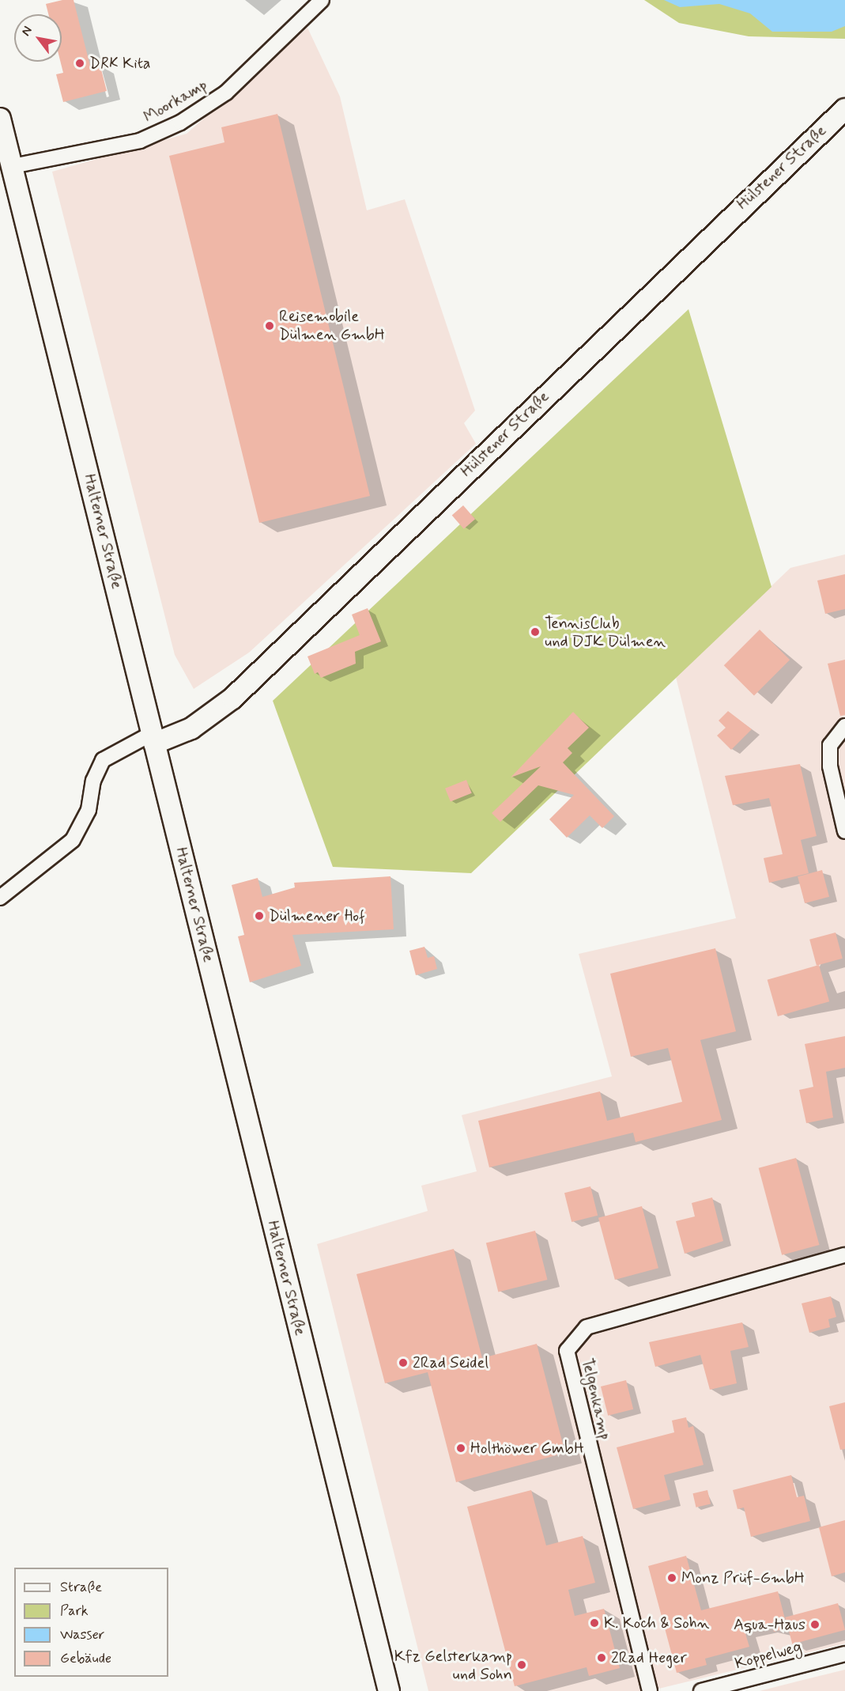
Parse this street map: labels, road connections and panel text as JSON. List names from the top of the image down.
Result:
{
  "streets": {
    "main road": ["Hülstener Straße", "Halterner Straße"],
    "street": ["Moorkamp", "Telgenkamp", "Koppelweg"]
  },
  "crossings": [
    ["Moorkamp", "Halterner Straße"],
    ["Hülstener Straße", "Halterner Straße"]
  ],
  "places": [
    "DRK Kita",
    "Reisemobile Dülmen GmbH",
    "TennisClub und DJK Dülmen",
    "Dülmener Hof",
    "2Rad Seidel",
    "Holthöwer GmbH",
    "Monz Prüf-GmbH",
    "K. Koch & Sohn",
    "Aqua-Haus",
    "2Rad Heger",
    "Kfz Gelsterkamp und Sohn"
  ],
  "legend": [
    "Straße",
    "Park",
    "Wasser",
    "Gebäude"
  ],
  "north": "top left"
}
